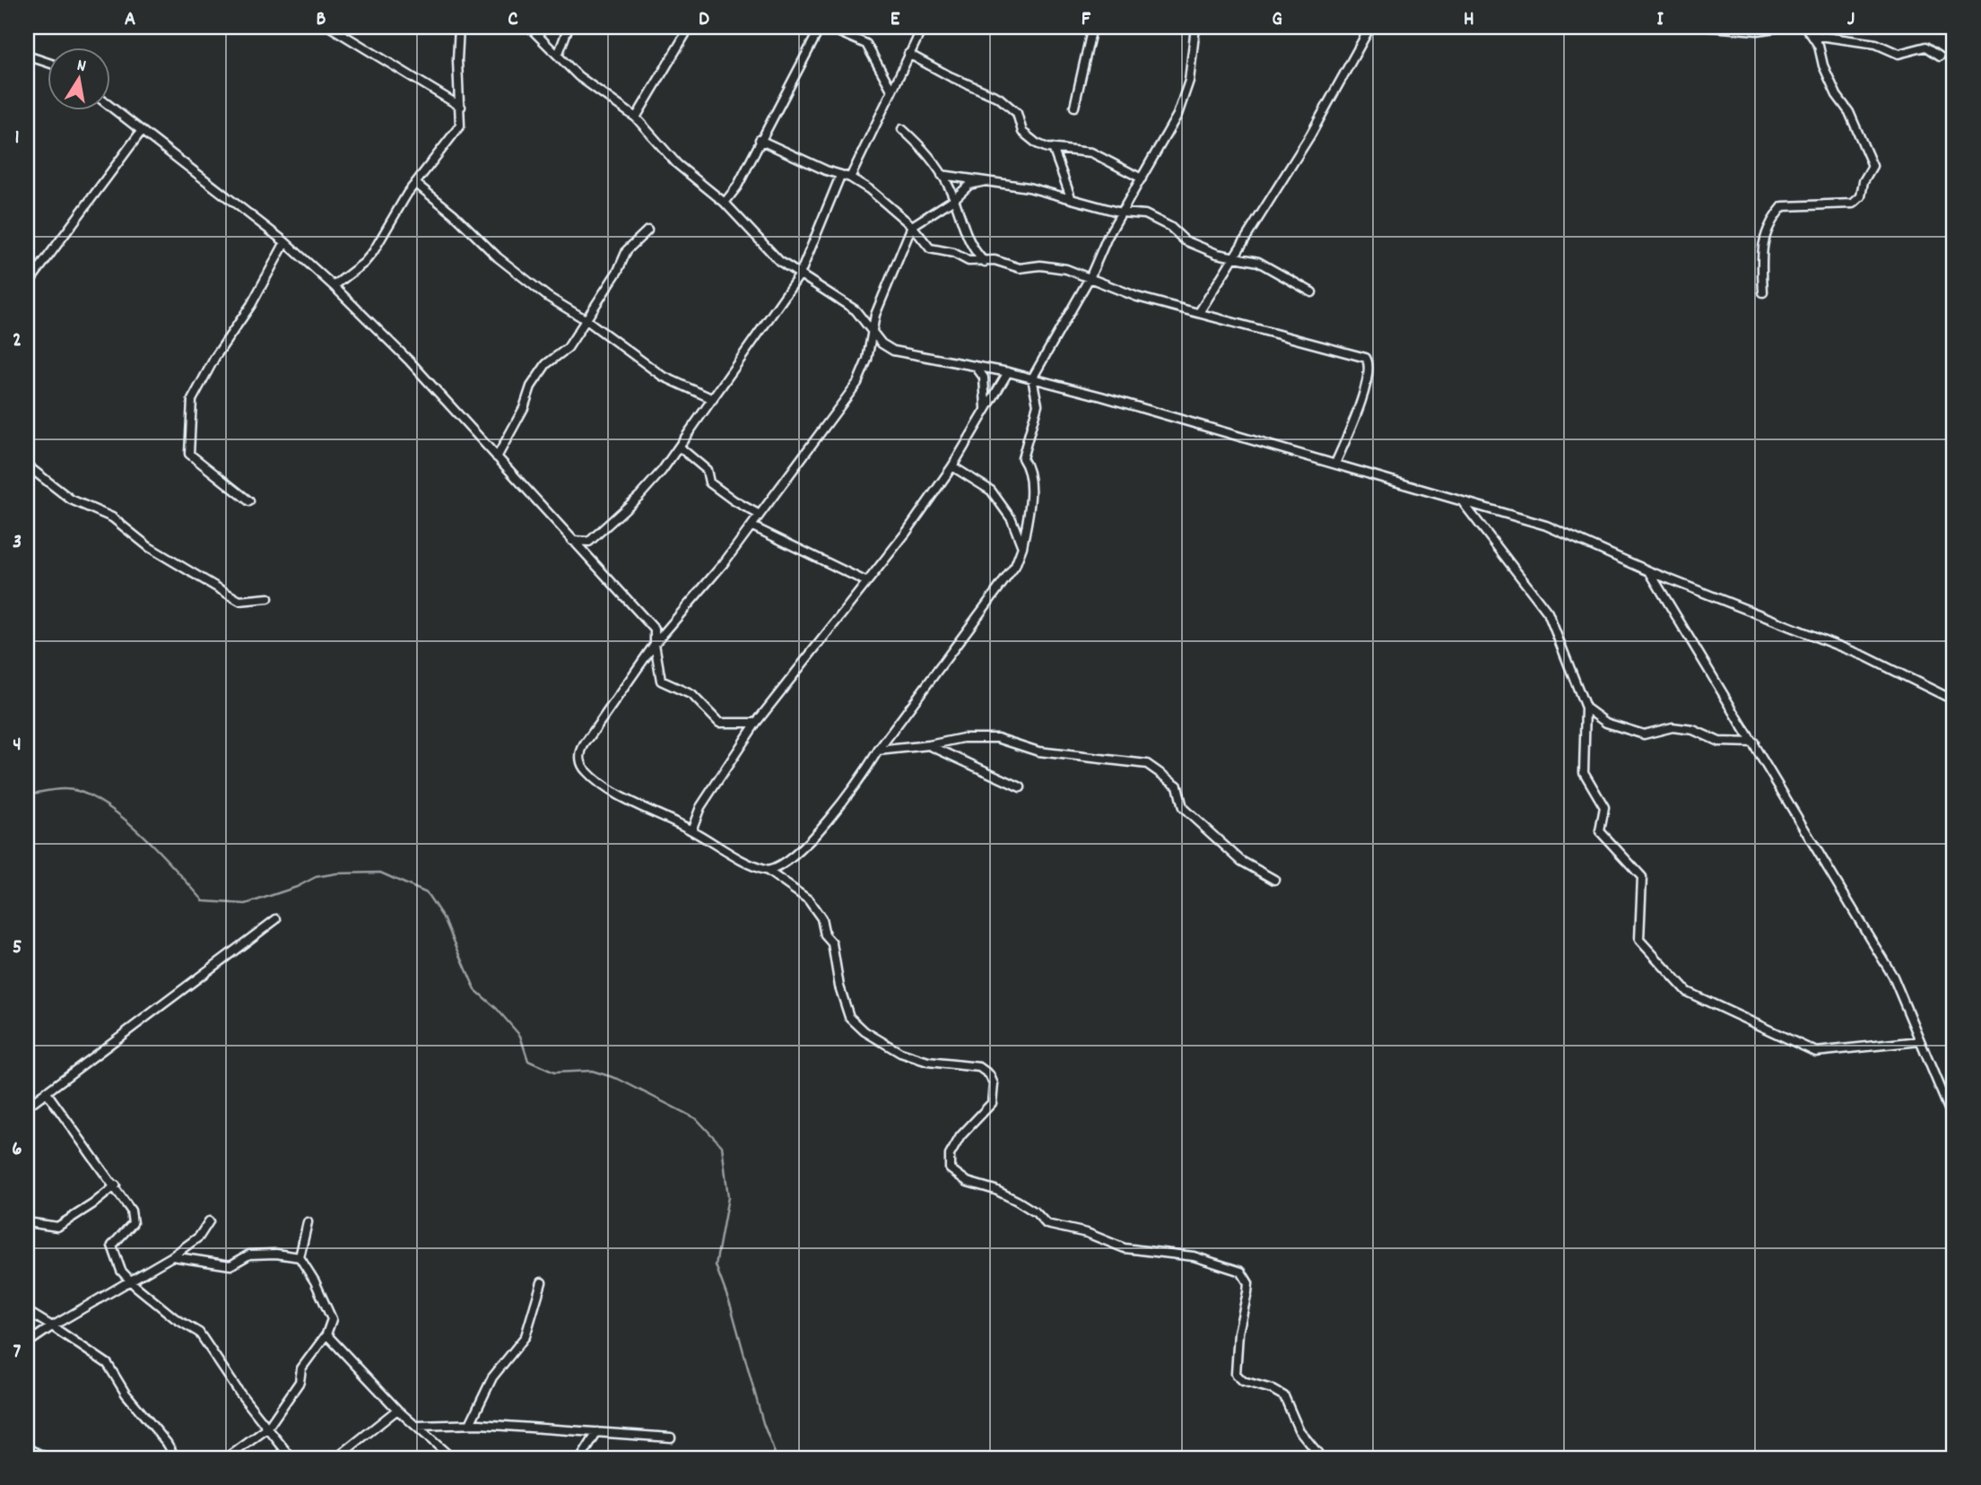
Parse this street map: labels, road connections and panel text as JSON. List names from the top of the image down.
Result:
{
  "north": "top",
  "grid": {
    "columns": [
      "A",
      "B",
      "C",
      "D",
      "E",
      "F",
      "G",
      "H",
      "I",
      "J"
    ],
    "rows": [
      "1",
      "2",
      "3",
      "4",
      "5",
      "6",
      "7"
    ]
  }
}
